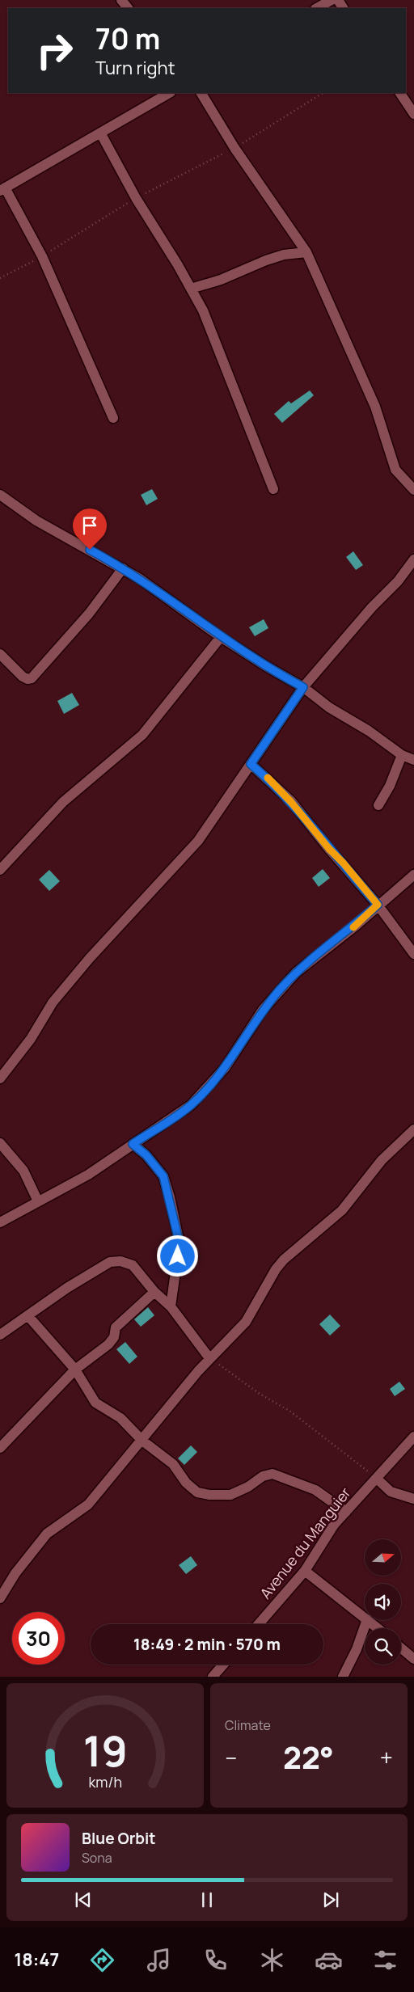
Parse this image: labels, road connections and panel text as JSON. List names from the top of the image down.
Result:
{
  "streets": {
    "street": ["Avenue du Manguier"]
  },
  "north": "right",
  "page": {
    "turn": ["70 m", "Turn right"],
    "limit": "30",
    "trip": "18:49 · 2 min · 570 m",
    "tile": "Climate",
    "heat": ["−", "22°", "+"],
    "song": ["Blue Orbit", "Sona"],
    "tabs": "18:47",
    "gauge": ["19", "km/h"]
  }
}
